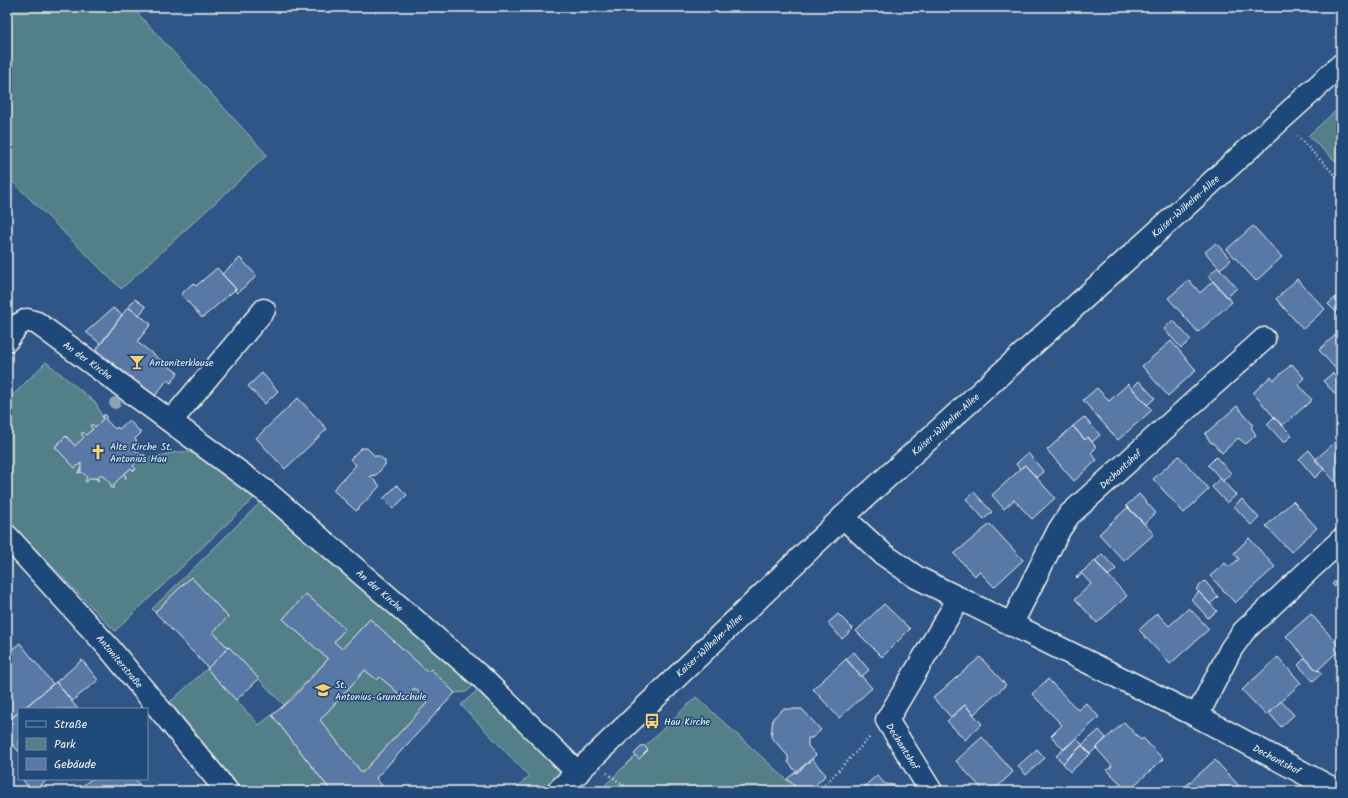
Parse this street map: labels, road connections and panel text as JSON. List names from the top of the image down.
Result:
{
  "streets": {
    "street": [
      "Kaiser-Wilhelm-Allee",
      "An der Kirche",
      "Dechantshof",
      "Antoniterstraße"
    ]
  },
  "crossings": [
    ["Kaiser-Wilhelm-Allee", "An der Kirche"],
    ["Kaiser-Wilhelm-Allee", "Dechantshof"]
  ],
  "places": {
    "bar": ["Antoniterklause"],
    "church": ["Alte Kirche St. Antonius Hau"],
    "school or university": ["St. Antonius-Grundschule"],
    "bus stop": ["Hau Kirche"]
  },
  "legend": ["Straße", "Park", "Gebäude"]
}
